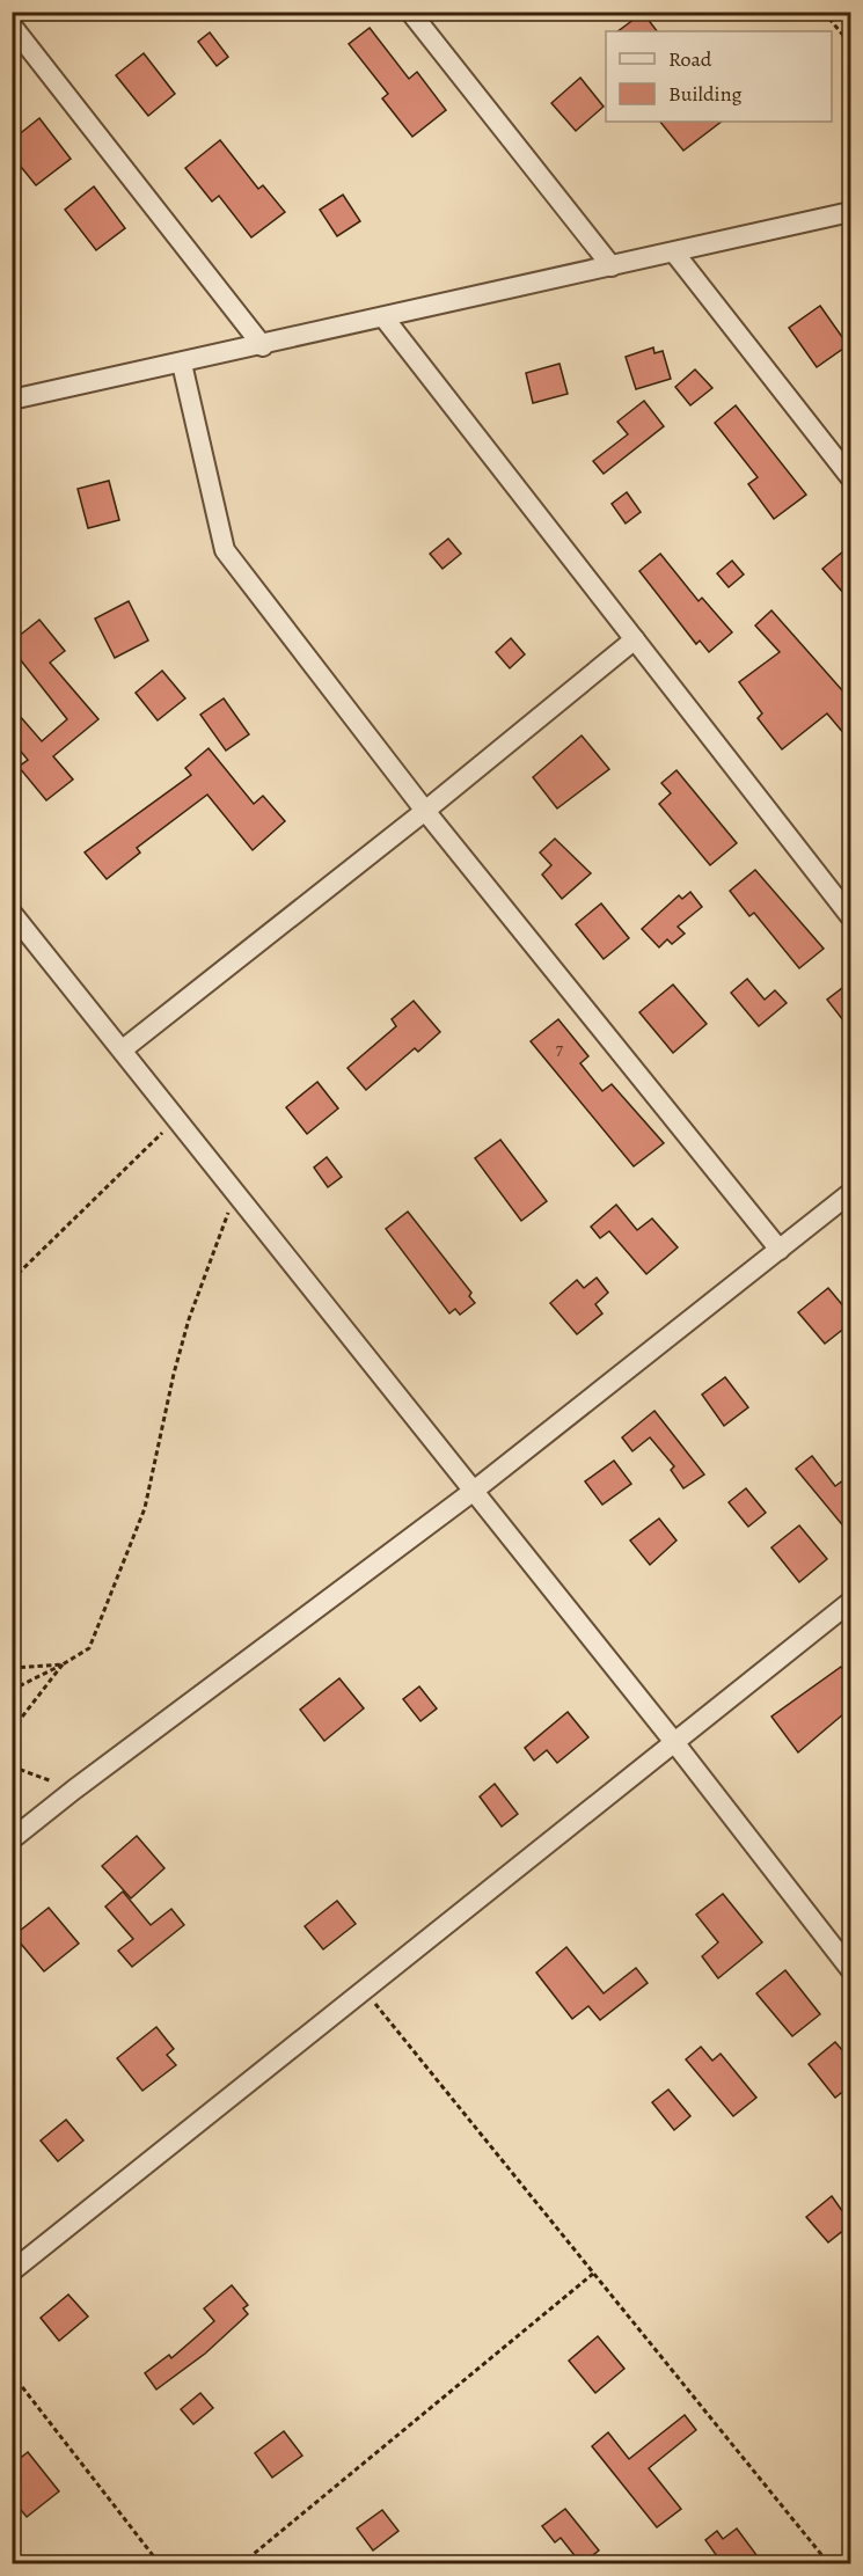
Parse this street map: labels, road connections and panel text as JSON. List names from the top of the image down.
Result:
{
  "house_numbers": ["7"],
  "legend": ["Road", "Building"]
}
